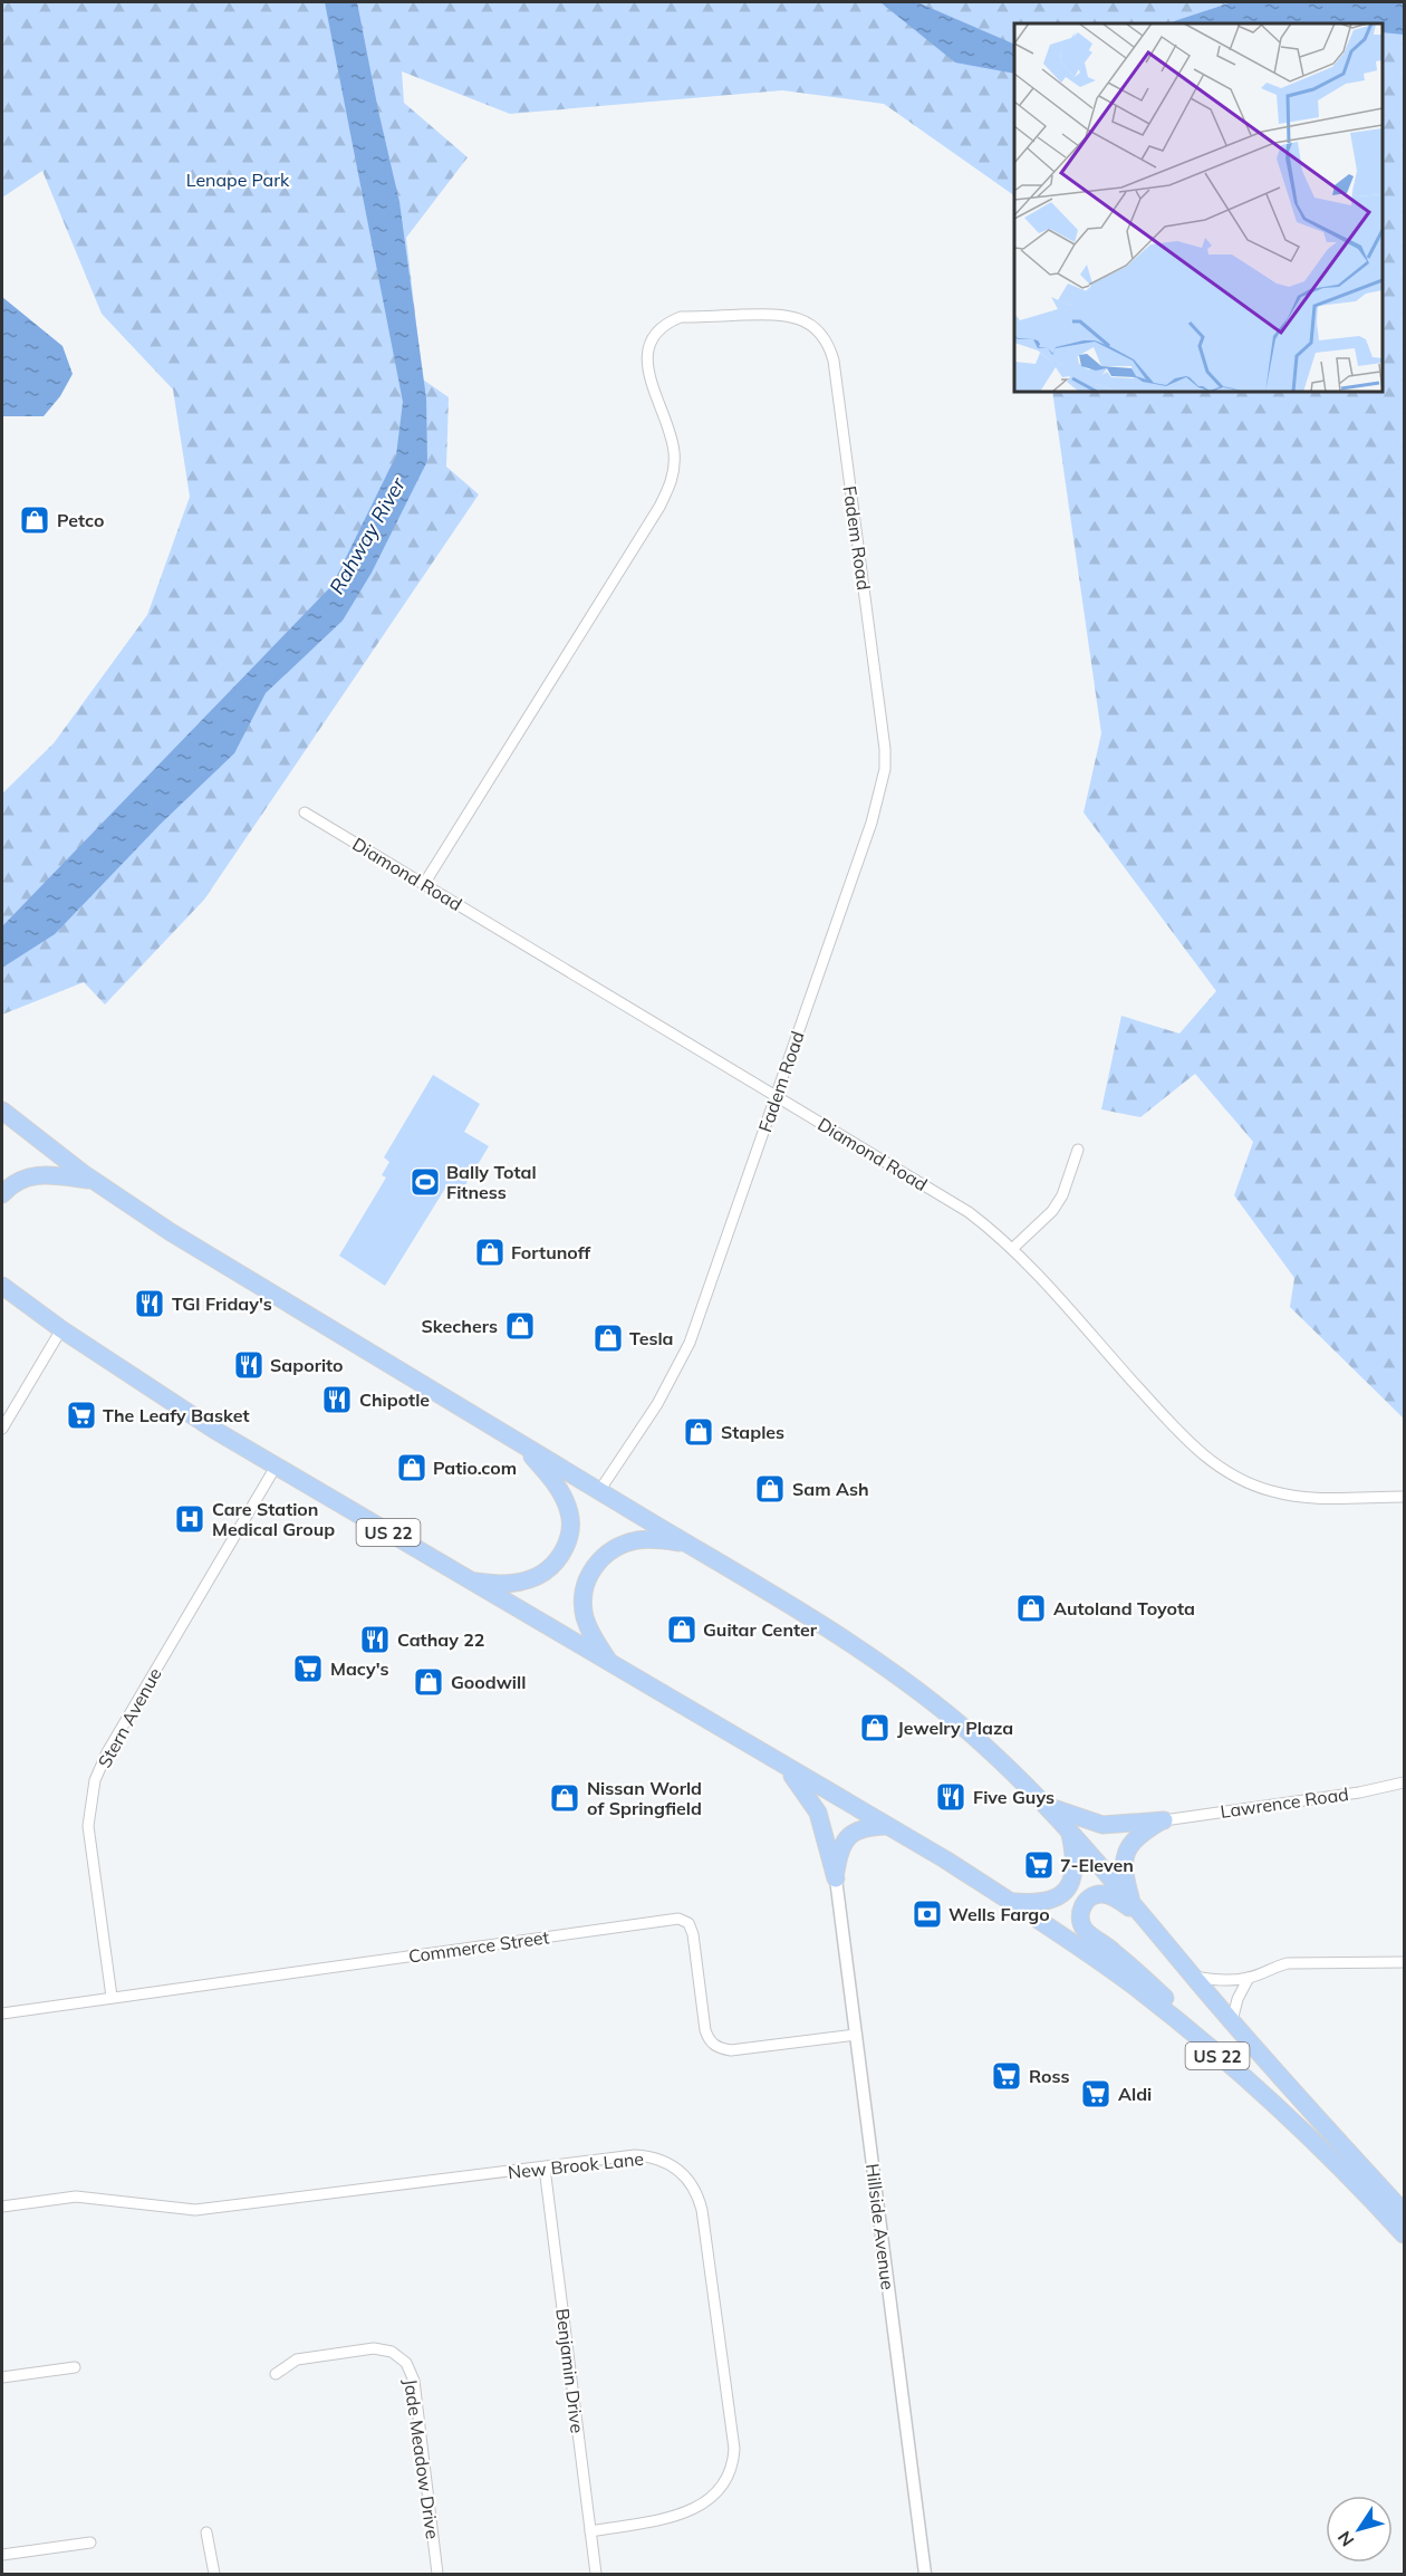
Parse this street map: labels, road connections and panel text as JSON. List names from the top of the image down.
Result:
{
  "streets": {
    "highway": ["US 22"],
    "street": [
      "Fadem Road",
      "Diamond Road",
      "Stern Avenue",
      "Lawrence Road",
      "Commerce Street",
      "New Brook Lane",
      "Hillside Avenue",
      "Benjamin Drive",
      "Jade Meadow Drive"
    ]
  },
  "crossings": [
    ["Fadem Road", "Diamond Road"],
    ["Fadem Road", "US 22"],
    ["US 22", "Stern Avenue"],
    ["Stern Avenue", "Commerce Street"],
    ["Commerce Street", "Hillside Avenue"],
    ["New Brook Lane", "Benjamin Drive"]
  ],
  "water": ["Rahway River"],
  "parks": ["Lenape Park"],
  "places": {
    "shop": [
      "Petco",
      "Fortunoff",
      "Skechers",
      "Tesla",
      "Staples",
      "Patio.com",
      "Sam Ash",
      "Autoland Toyota",
      "Guitar Center",
      "Goodwill",
      "Jewelry Plaza",
      "Nissan World of Springfield"
    ],
    "sports": ["Bally Total Fitness"],
    "restaurant": [
      "TGI Friday's",
      "Saporito",
      "Chipotle",
      "Cathay 22",
      "Five Guys"
    ],
    "supermarket": [
      "The Leafy Basket",
      "Macy's",
      "7-Eleven",
      "Ross",
      "Aldi"
    ],
    "hospital": ["Care Station Medical Group"],
    "bank": ["Wells Fargo"]
  },
  "north": "bottom left"
}
